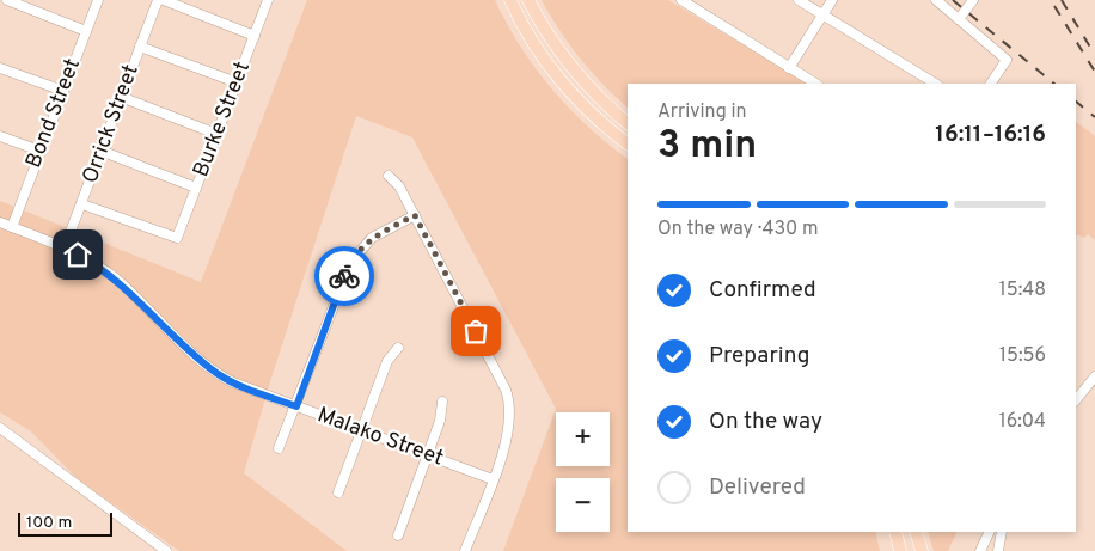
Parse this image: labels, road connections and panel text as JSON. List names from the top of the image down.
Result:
{
  "streets": {
    "street": [
      "Bond Street",
      "Burke Street",
      "Orrick Street",
      "Malako Street"
    ]
  },
  "crossings": [
    ["Bond Street", "Malako Street"],
    ["Burke Street", "Orrick Street"],
    ["Orrick Street", "Malako Street"]
  ],
  "scale_bar": "100 m",
  "page": {
    "heading": ["3 min", "Arriving in", "16:11–16:16"],
    "bar": "On the way · 430 m",
    "list": [
      ["Confirmed", "15:48"],
      ["Preparing", "15:56"],
      ["On the way", "16:04"],
      "Delivered"
    ],
    "map_buttons": ["+", "−"],
    "scale": "100 m"
  }
}
